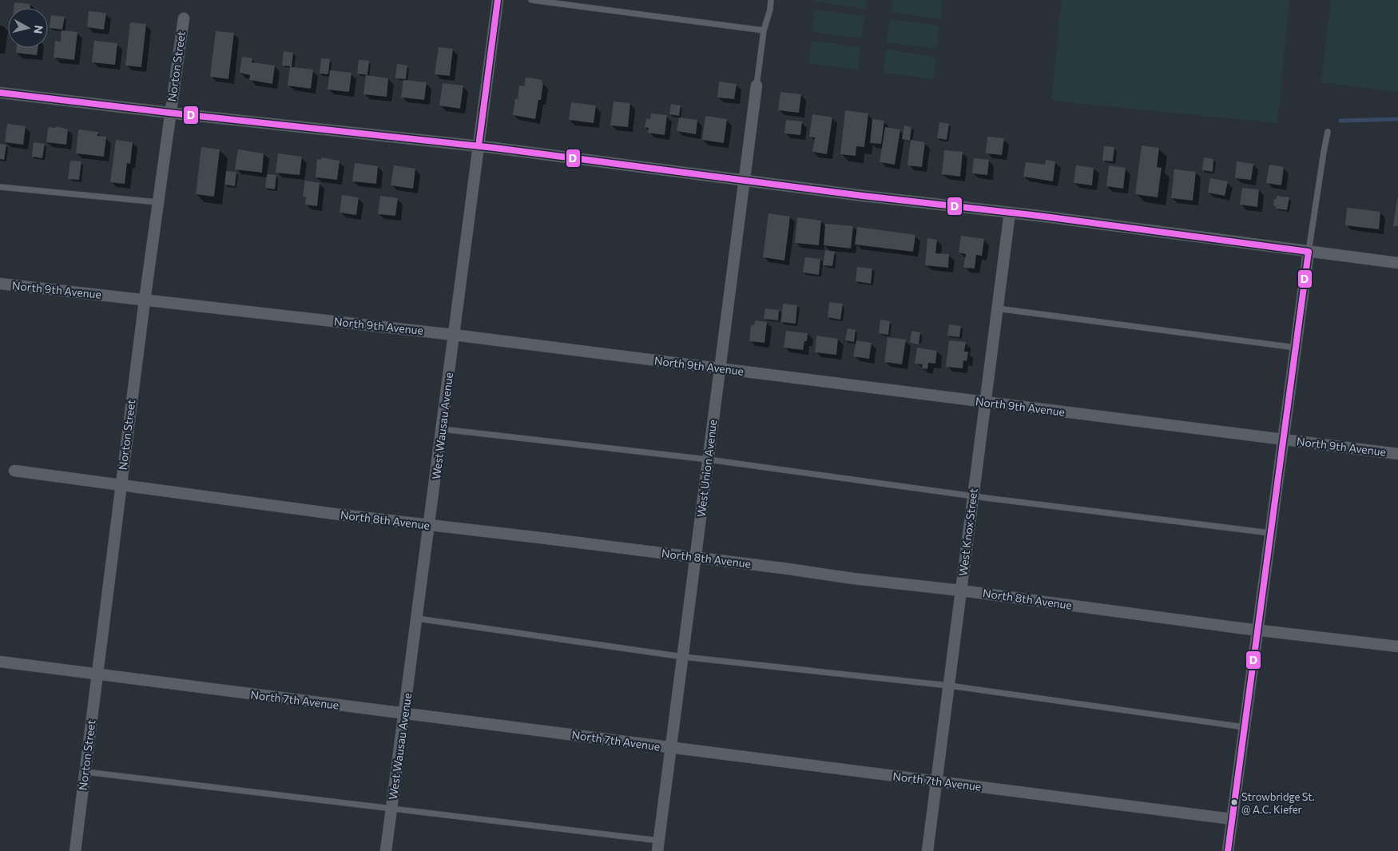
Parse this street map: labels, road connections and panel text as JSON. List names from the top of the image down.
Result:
{
  "streets": {
    "street": [
      "Norton Street",
      "North 9th Avenue",
      "West Wausau Avenue",
      "West Union Avenue",
      "North 8th Avenue",
      "West Knox Street",
      "North 7th Avenue"
    ]
  },
  "crossings": [
    ["Norton Street", "North 9th Avenue"],
    ["Norton Street", "North 8th Avenue"],
    ["Norton Street", "North 7th Avenue"],
    ["North 9th Avenue", "West Wausau Avenue"],
    ["North 9th Avenue", "West Union Avenue"],
    ["North 9th Avenue", "West Knox Street"],
    ["West Wausau Avenue", "North 8th Avenue"],
    ["West Wausau Avenue", "North 7th Avenue"],
    ["West Union Avenue", "North 8th Avenue"],
    ["West Union Avenue", "North 7th Avenue"],
    ["North 8th Avenue", "West Knox Street"],
    ["West Knox Street", "North 7th Avenue"]
  ],
  "places": ["Strowbridge St. @ A.C. Kiefer"],
  "lines": ["transit line D"],
  "north": "right"
}
